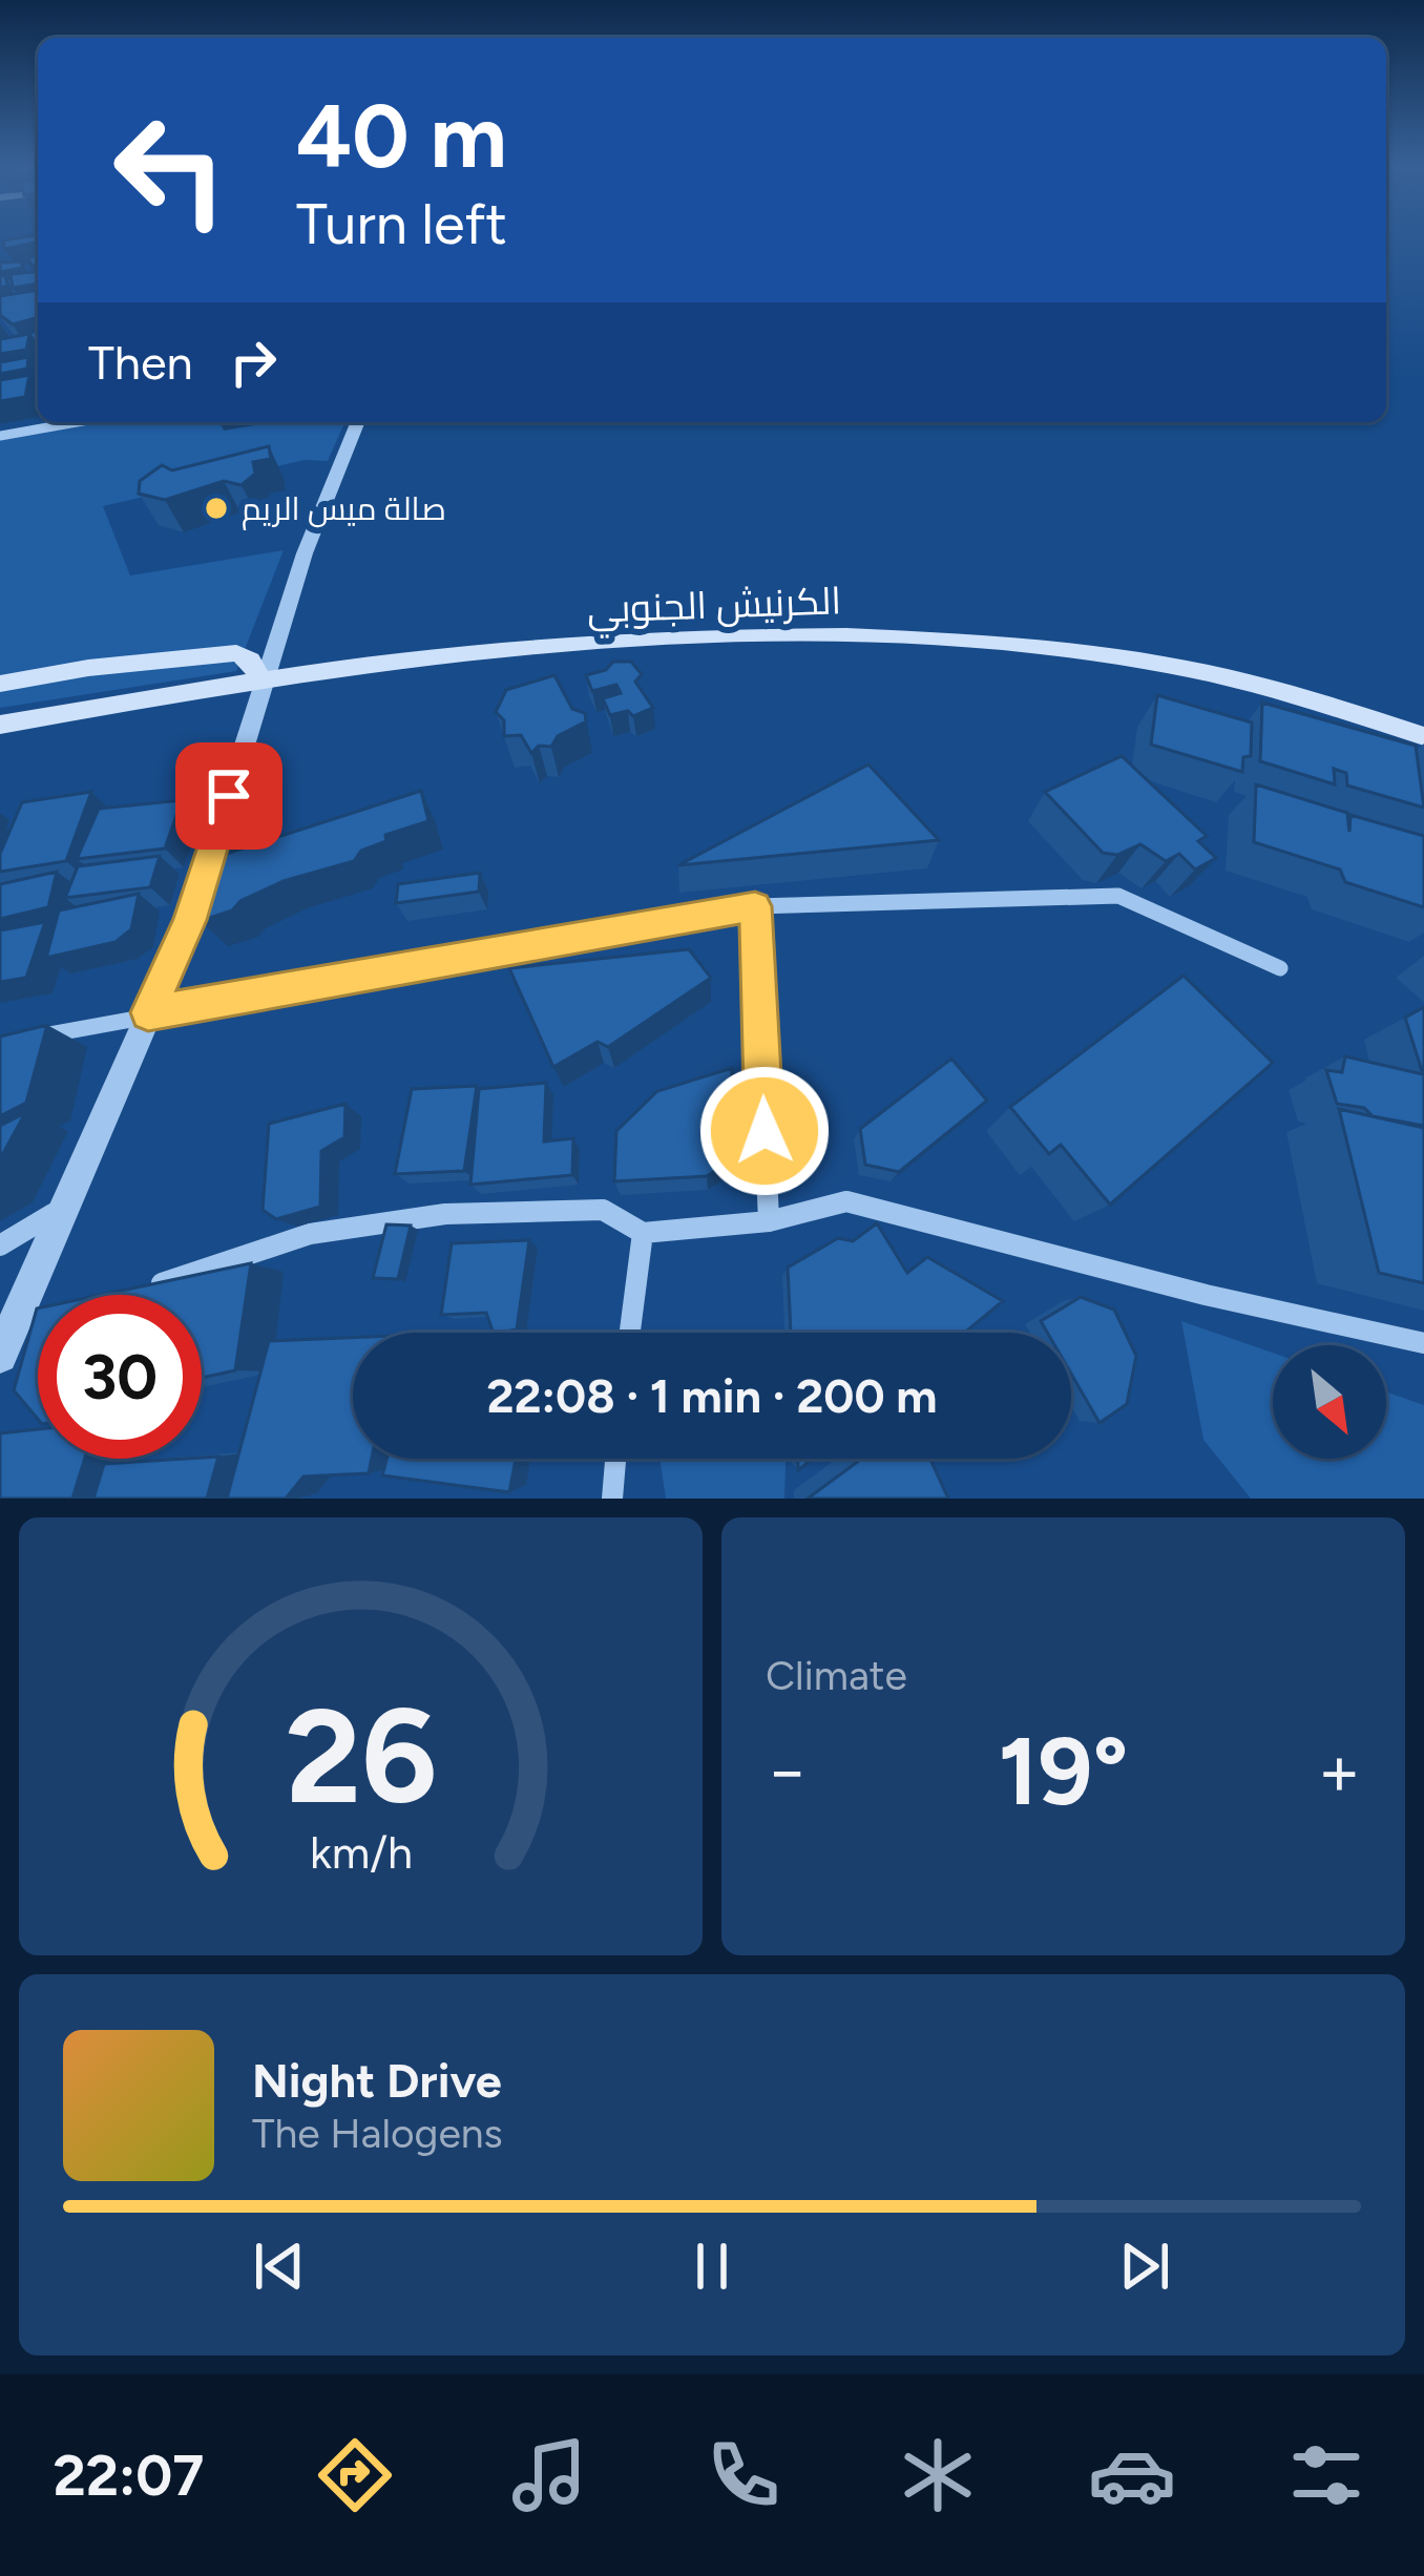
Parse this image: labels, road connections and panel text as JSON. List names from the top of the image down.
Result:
{
  "streets": {
    "main road": ["الكرنيش الجنوبي"]
  },
  "places": ["صالة ميس الريم"],
  "north": "bottom right",
  "page": {
    "turn": ["40 m", "Turn left"],
    "then": "Then",
    "limit": "30",
    "trip": "22:08 · 1 min · 200 m",
    "tile": "Climate",
    "heat": ["−", "19°", "+"],
    "song": ["Night Drive", "The Halogens"],
    "tabs": "22:07",
    "gauge": ["26", "km/h"]
  }
}
